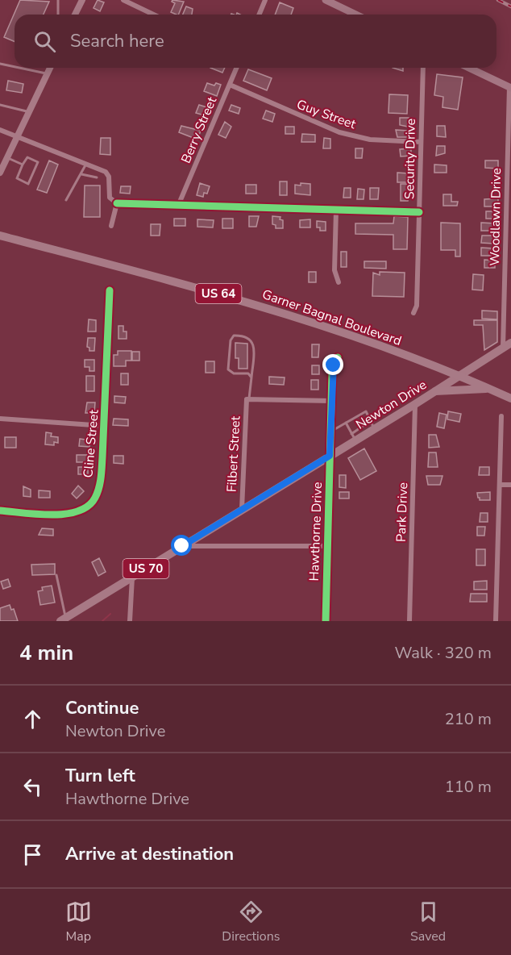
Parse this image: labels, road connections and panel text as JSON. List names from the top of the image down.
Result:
{
  "streets": {
    "highway": ["US 64", "Garner Bagnal Boulevard"],
    "main road": ["Newton Drive", "US 70"],
    "street": [
      "Guy Street",
      "Berry Street",
      "Security Drive",
      "Woodlawn Drive",
      "Cline Street",
      "Filbert Street",
      "Park Drive",
      "Hawthorne Drive"
    ]
  },
  "crossings": [
    ["Guy Street", "Berry Street"],
    ["Guy Street", "Security Drive"],
    ["Woodlawn Drive", "Newton Drive"],
    ["Garner Bagnal Boulevard", "Newton Drive"],
    ["Newton Drive", "Filbert Street"],
    ["Newton Drive", "Park Drive"],
    ["Newton Drive", "Hawthorne Drive"]
  ],
  "page": {
    "search": "Search here",
    "heading": ["4 min", "Walk · 320 m"],
    "list": [
      ["Continue", "Newton Drive", "210 m"],
      ["Turn left", "Hawthorne Drive", "110 m"],
      "Arrive at destination"
    ],
    "nav": ["Map", "Directions", "Saved"]
  }
}
